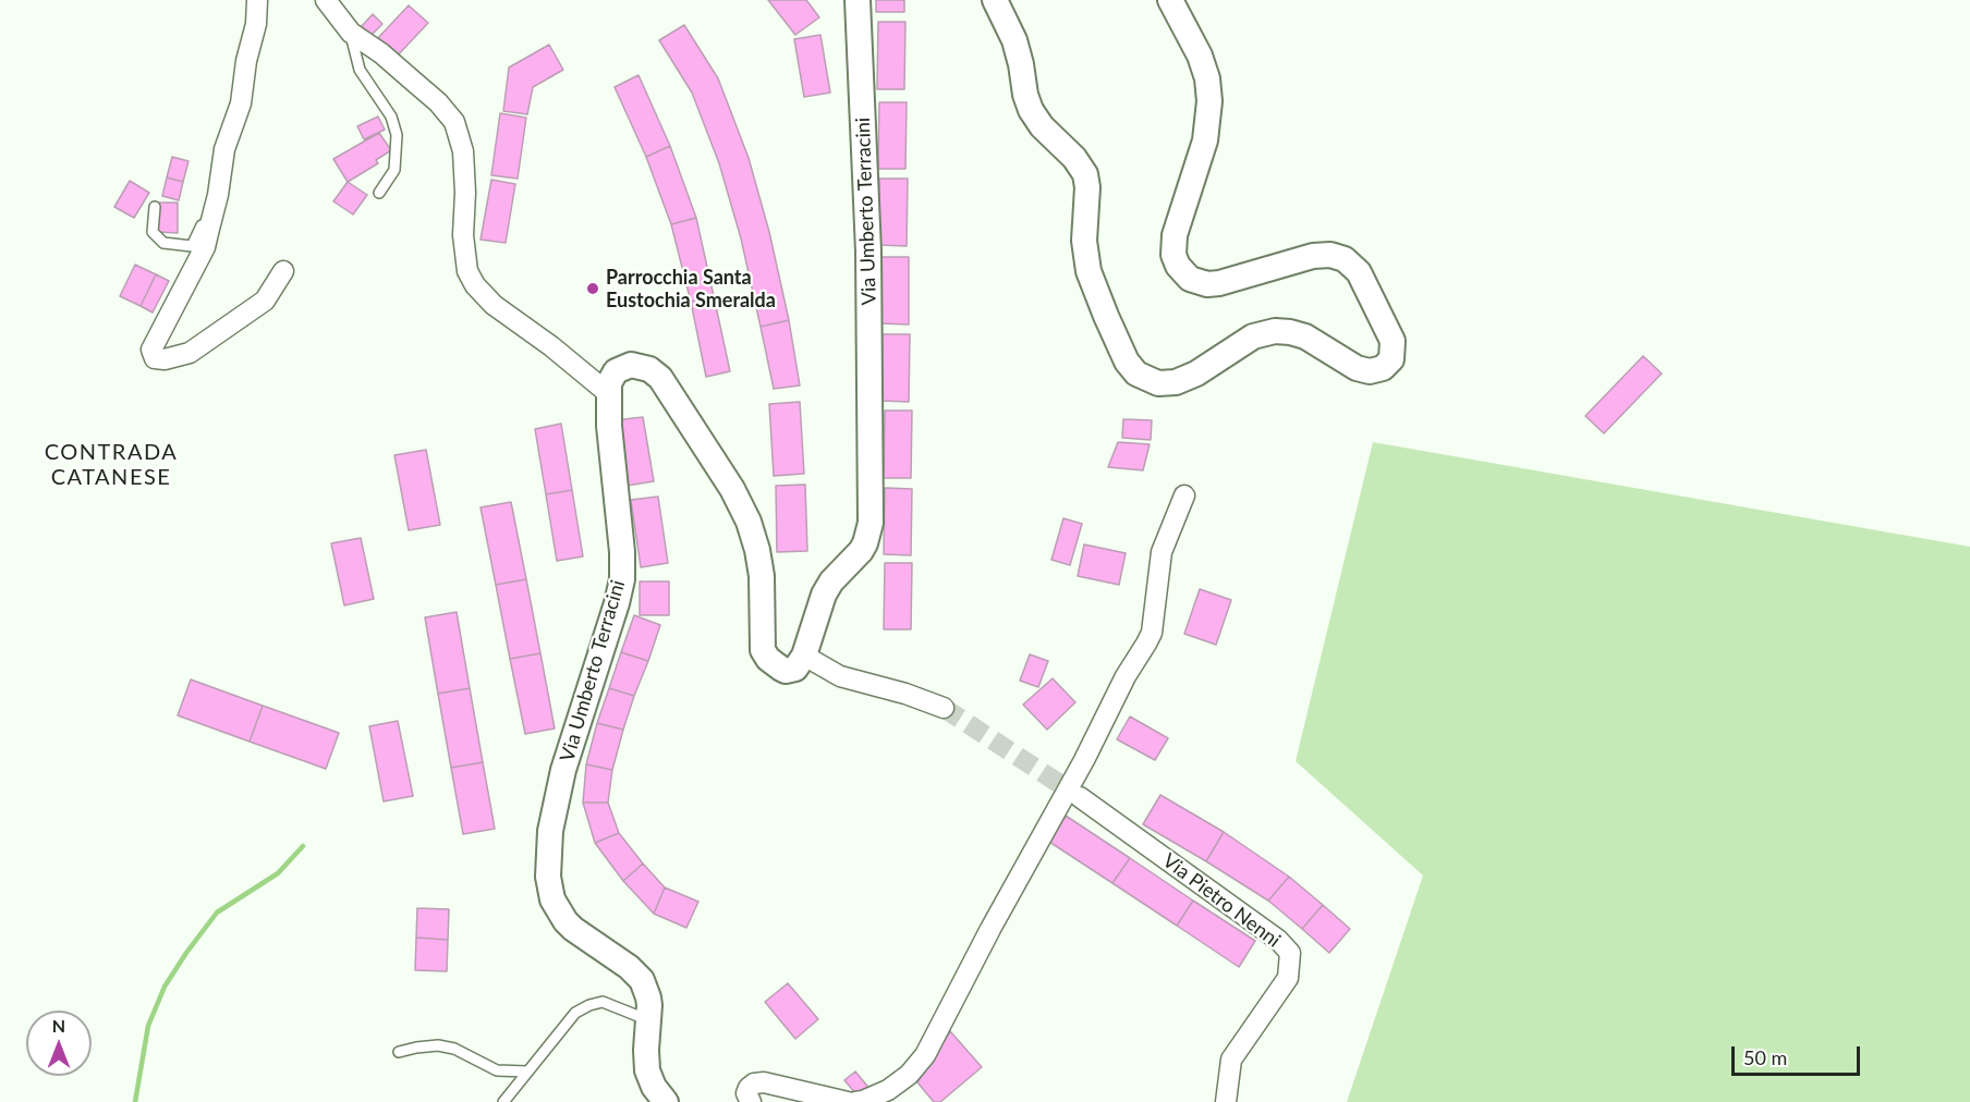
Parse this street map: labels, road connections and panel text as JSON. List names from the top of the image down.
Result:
{
  "streets": {
    "street": ["Via Umberto Terracini", "Via Pietro Nenni"]
  },
  "districts": ["CONTRADA CATANESE"],
  "places": ["Parrocchia Santa Eustochia Smeralda"],
  "scale_bar": "50 m",
  "north": "top"
}
